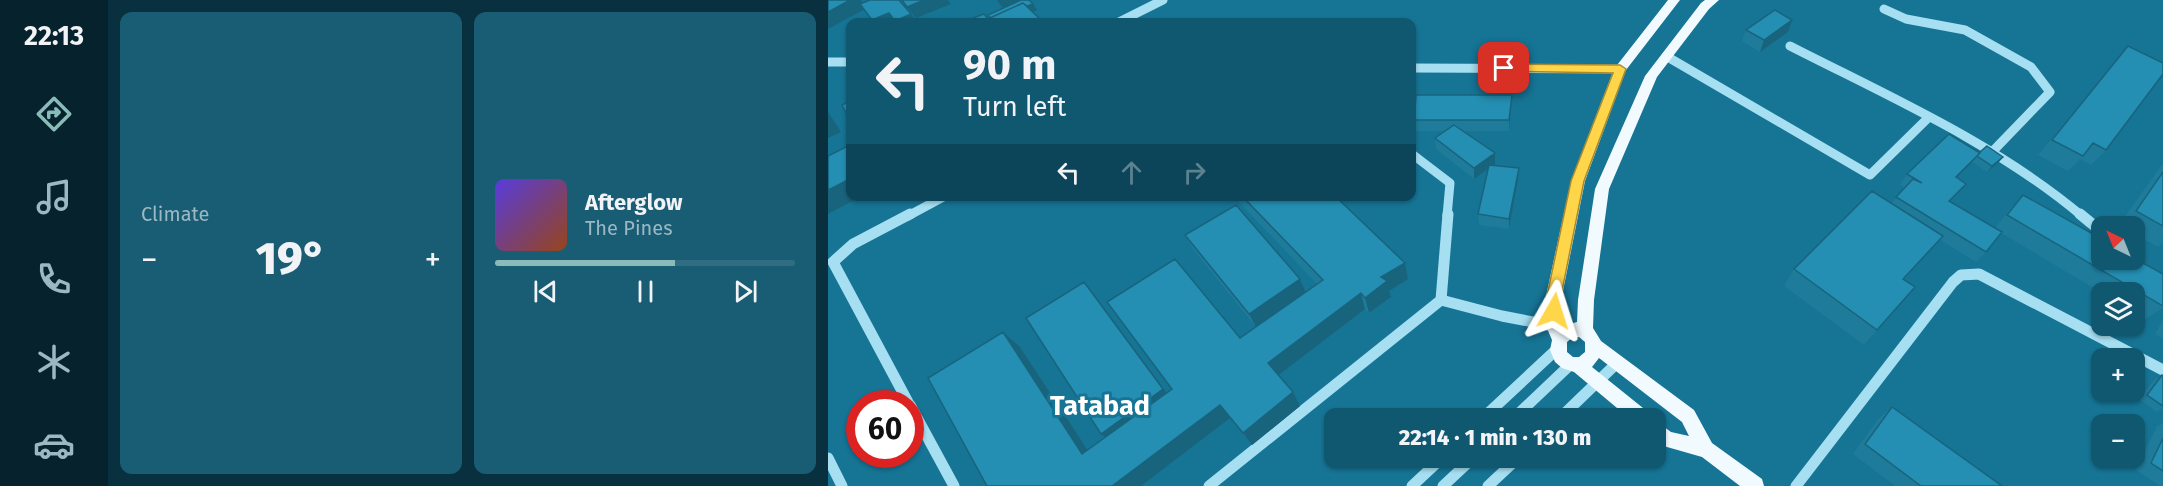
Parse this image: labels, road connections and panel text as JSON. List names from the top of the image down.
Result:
{
  "districts": ["Tatabad"],
  "north": "top left",
  "page": {
    "tabs": "22:13",
    "tile": "Climate",
    "turn": ["90 m", "Turn left"],
    "song": ["Afterglow", "The Pines"],
    "map_buttons": ["+", "−"],
    "heat": ["−", "19°", "+"],
    "limit": "60",
    "trip": "22:14 · 1 min · 130 m"
  }
}
